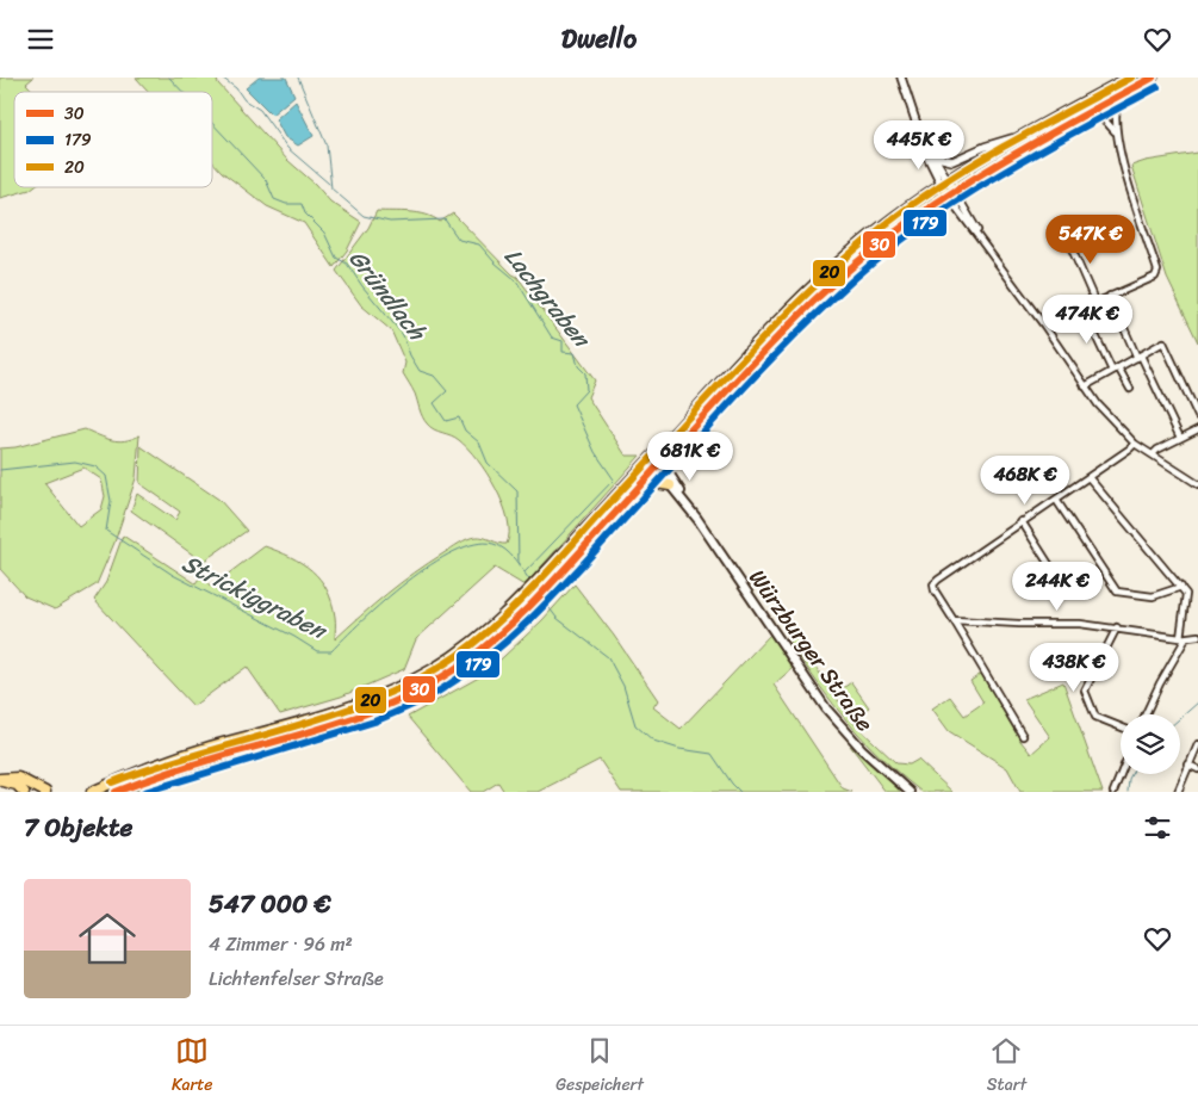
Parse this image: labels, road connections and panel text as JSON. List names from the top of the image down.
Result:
{
  "streets": {
    "main road": ["Würzburger Straße"]
  },
  "water": ["Gründlach", "Lachgraben", "Strickiggraben"],
  "lines": ["transit line 30", "transit line 20", "transit line 179"],
  "legend": ["30", "179", "20"],
  "page": {
    "header": "Dwello",
    "price": [
      "445K €",
      "547K €",
      "474K €",
      "681K €",
      "468K €",
      "244K €",
      "438K €"
    ],
    "heading": "7 Objekte",
    "list": [
      {
        "name": "547 000 €",
        "note": "4 Zimmer · 96 m² · Lichtenfelser Straße"
      }
    ],
    "tabs": ["Karte", "Gespeichert", "Start"]
  }
}
